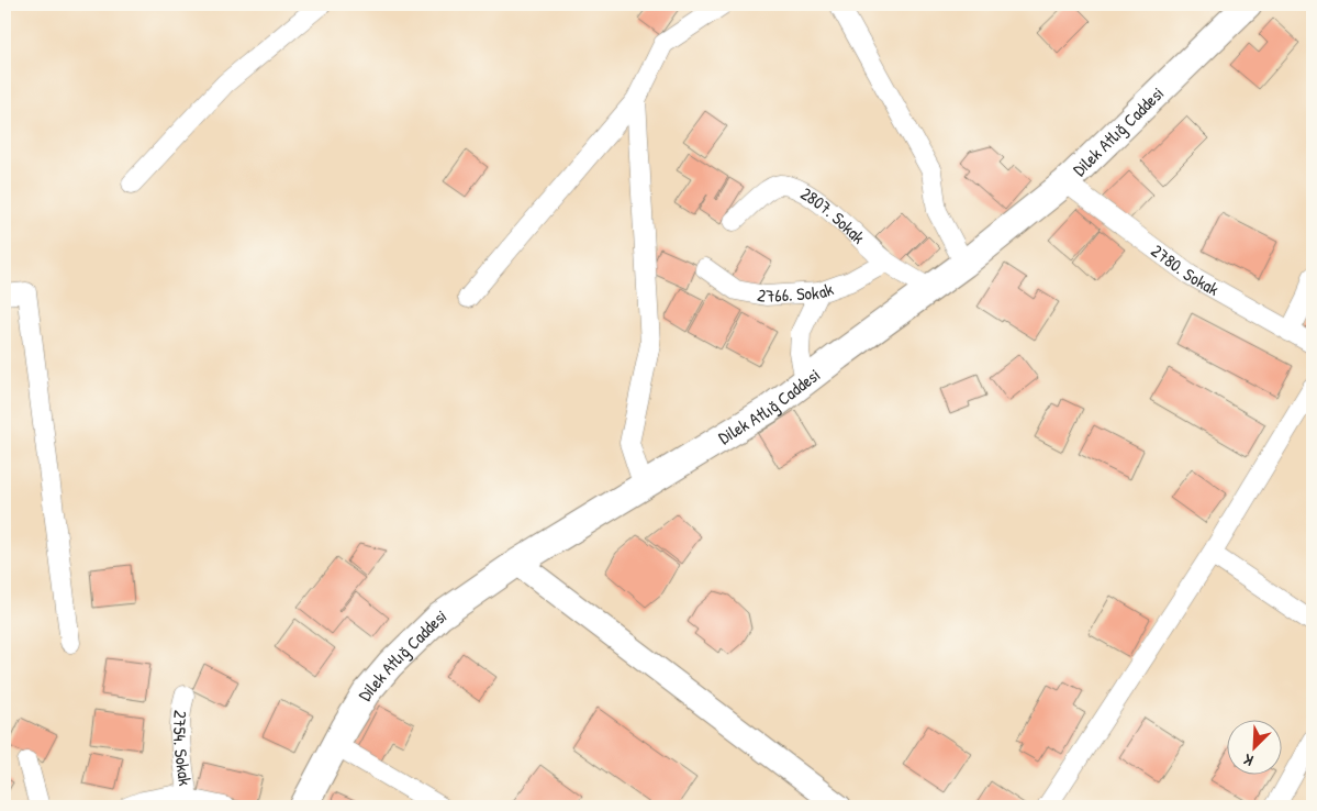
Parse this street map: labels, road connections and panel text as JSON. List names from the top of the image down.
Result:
{
  "streets": {
    "main road": ["Dilek Atlığ Caddesi"],
    "street": [
      "2807. Sokak",
      "2780. Sokak",
      "2766. Sokak",
      "2754. Sokak"
    ]
  },
  "crossings": [
    ["Dilek Atlığ Caddesi", "2807. Sokak"],
    ["Dilek Atlığ Caddesi", "2780. Sokak"],
    ["2807. Sokak", "2766. Sokak"]
  ],
  "north": "bottom left"
}
